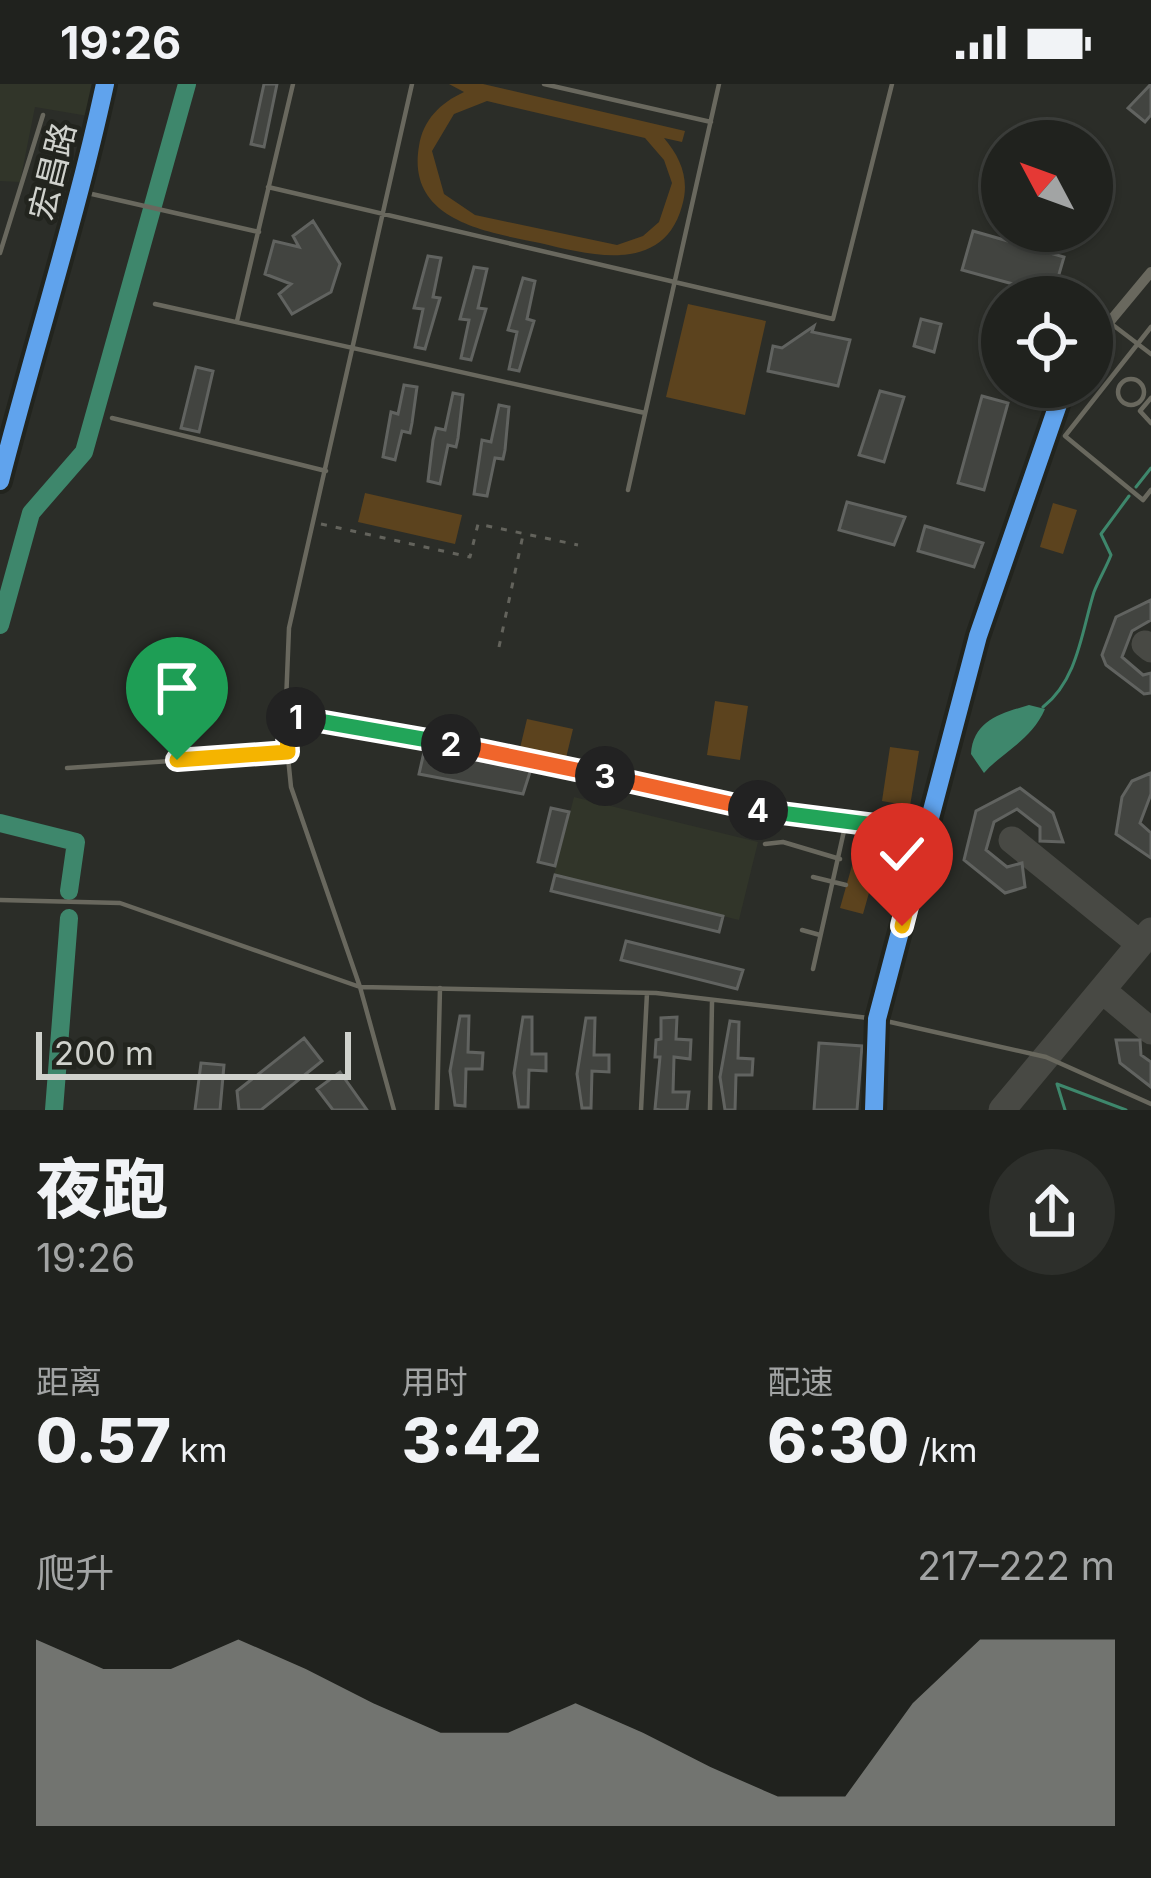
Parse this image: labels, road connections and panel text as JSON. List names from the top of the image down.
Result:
{
  "streets": {
    "street": ["宏昌路"]
  },
  "scale_bar": "200 m",
  "north": "top left",
  "page": {
    "status": "19:26",
    "pins": [
      "1",
      "2",
      "3",
      "4"
    ],
    "scale": "200 m",
    "heading": ["夜跑", "19:26"],
    "stats": [
      ["距离", "0.57 km"],
      ["用时", "3:42"],
      ["配速", "6:30 /km"]
    ],
    "chart": ["爬升", "217–222 m"]
  }
}
